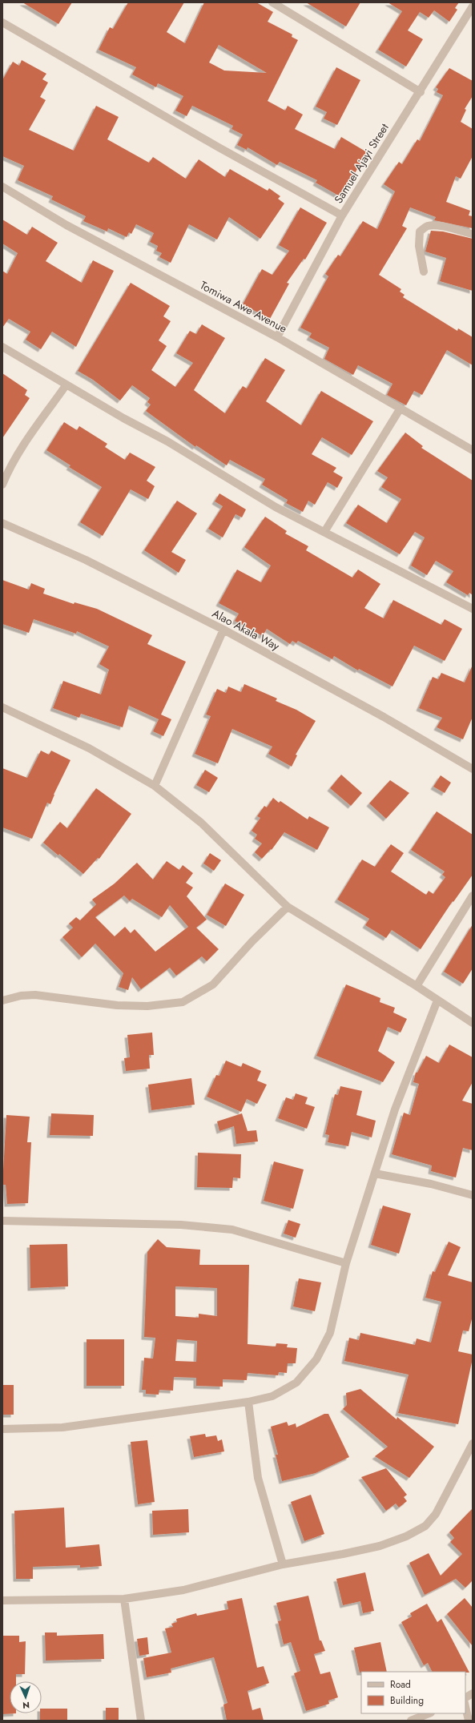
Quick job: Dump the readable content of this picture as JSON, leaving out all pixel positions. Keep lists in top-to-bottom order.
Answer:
{
  "streets": {
    "street": ["Samuel Ajayi Street", "Tomiwa Awe Avenue", "Alao Akala Way"]
  },
  "crossings": [
    ["Samuel Ajayi Street", "Tomiwa Awe Avenue"]
  ],
  "legend": ["Road", "Building"],
  "north": "bottom"
}
